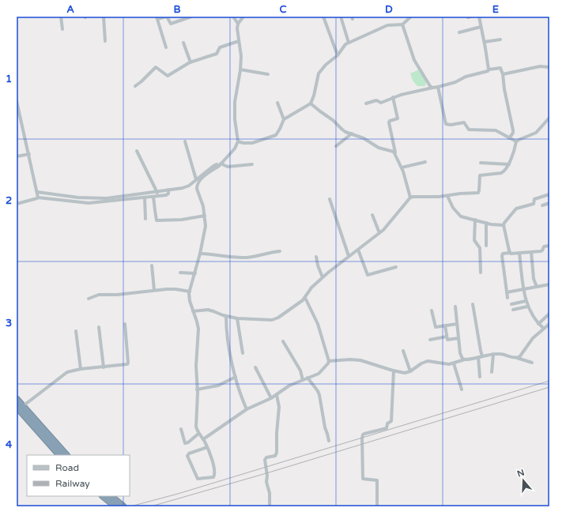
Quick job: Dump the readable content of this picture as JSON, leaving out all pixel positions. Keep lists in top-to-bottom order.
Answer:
{
  "legend": ["Road", "Railway"],
  "north": "top",
  "grid": {
    "columns": [
      "A",
      "B",
      "C",
      "D",
      "E"
    ],
    "rows": [
      "1",
      "2",
      "3",
      "4"
    ]
  }
}
